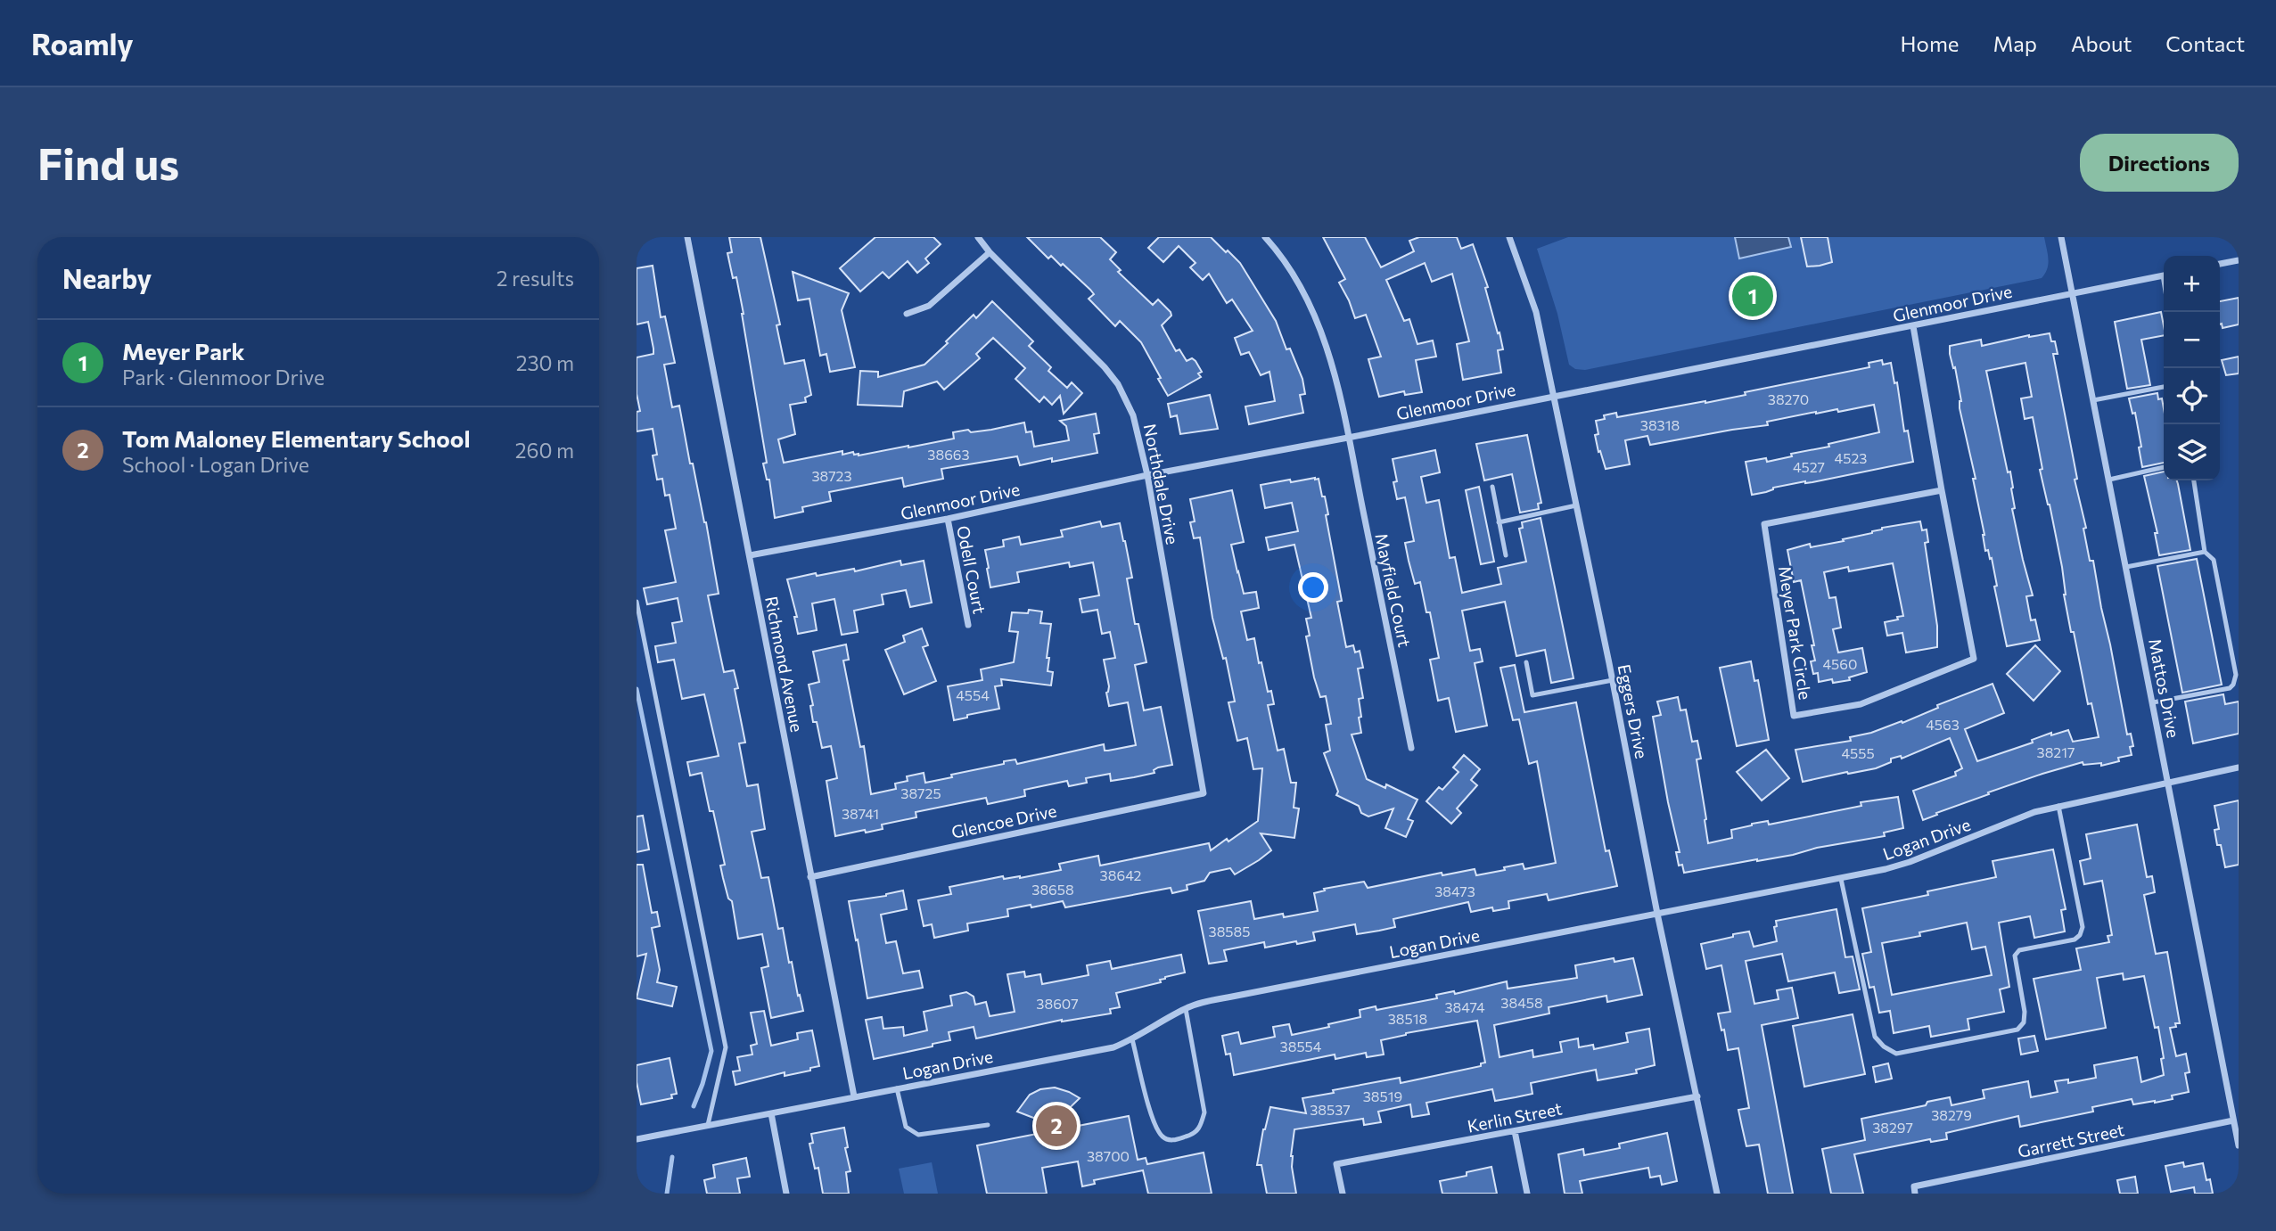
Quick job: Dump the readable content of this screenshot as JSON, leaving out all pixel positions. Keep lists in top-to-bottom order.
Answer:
{
  "streets": {
    "street": [
      "Glenmoor Drive",
      "Northdale Drive",
      "Odell Court",
      "Mayfield Court",
      "Meyer Park Circle",
      "Richmond Avenue",
      "Mattos Drive",
      "Eggers Drive",
      "Glencoe Drive",
      "Logan Drive",
      "Kerlin Street",
      "Garrett Street"
    ]
  },
  "crossings": [
    ["Glenmoor Drive", "Northdale Drive"],
    ["Glenmoor Drive", "Odell Court"],
    ["Glenmoor Drive", "Mayfield Court"],
    ["Glenmoor Drive", "Meyer Park Circle"],
    ["Glenmoor Drive", "Richmond Avenue"],
    ["Glenmoor Drive", "Mattos Drive"],
    ["Glenmoor Drive", "Eggers Drive"],
    ["Northdale Drive", "Glencoe Drive"],
    ["Richmond Avenue", "Glencoe Drive"],
    ["Richmond Avenue", "Logan Drive"],
    ["Mattos Drive", "Logan Drive"],
    ["Mattos Drive", "Garrett Street"],
    ["Eggers Drive", "Logan Drive"],
    ["Eggers Drive", "Kerlin Street"]
  ],
  "house_numbers": [
    "38270",
    "38318",
    "38663",
    "4523",
    "4527",
    "38723",
    "4560",
    "4554",
    "4563",
    "38217",
    "4555",
    "38725",
    "38741",
    "38642",
    "38658",
    "38473",
    "38585",
    "38458",
    "38607",
    "38474",
    "38518",
    "38554",
    "38519",
    "38537",
    "38279",
    "38297",
    "38700"
  ],
  "page": {
    "header": "Roamly",
    "nav": [
      "Home",
      "Map",
      "About",
      "Contact"
    ],
    "buttons": "Directions",
    "title": "Find us",
    "heading": ["Nearby", "2 results"],
    "map_buttons": ["+", "−"],
    "pins": ["1", "2"],
    "list": [
      {
        "mark": "1",
        "name": "Meyer Park",
        "note": "Park · Glenmoor Drive",
        "value": "230 m"
      },
      {
        "mark": "2",
        "name": "Tom Maloney Elementary School",
        "note": "School · Logan Drive",
        "value": "260 m"
      }
    ]
  }
}
